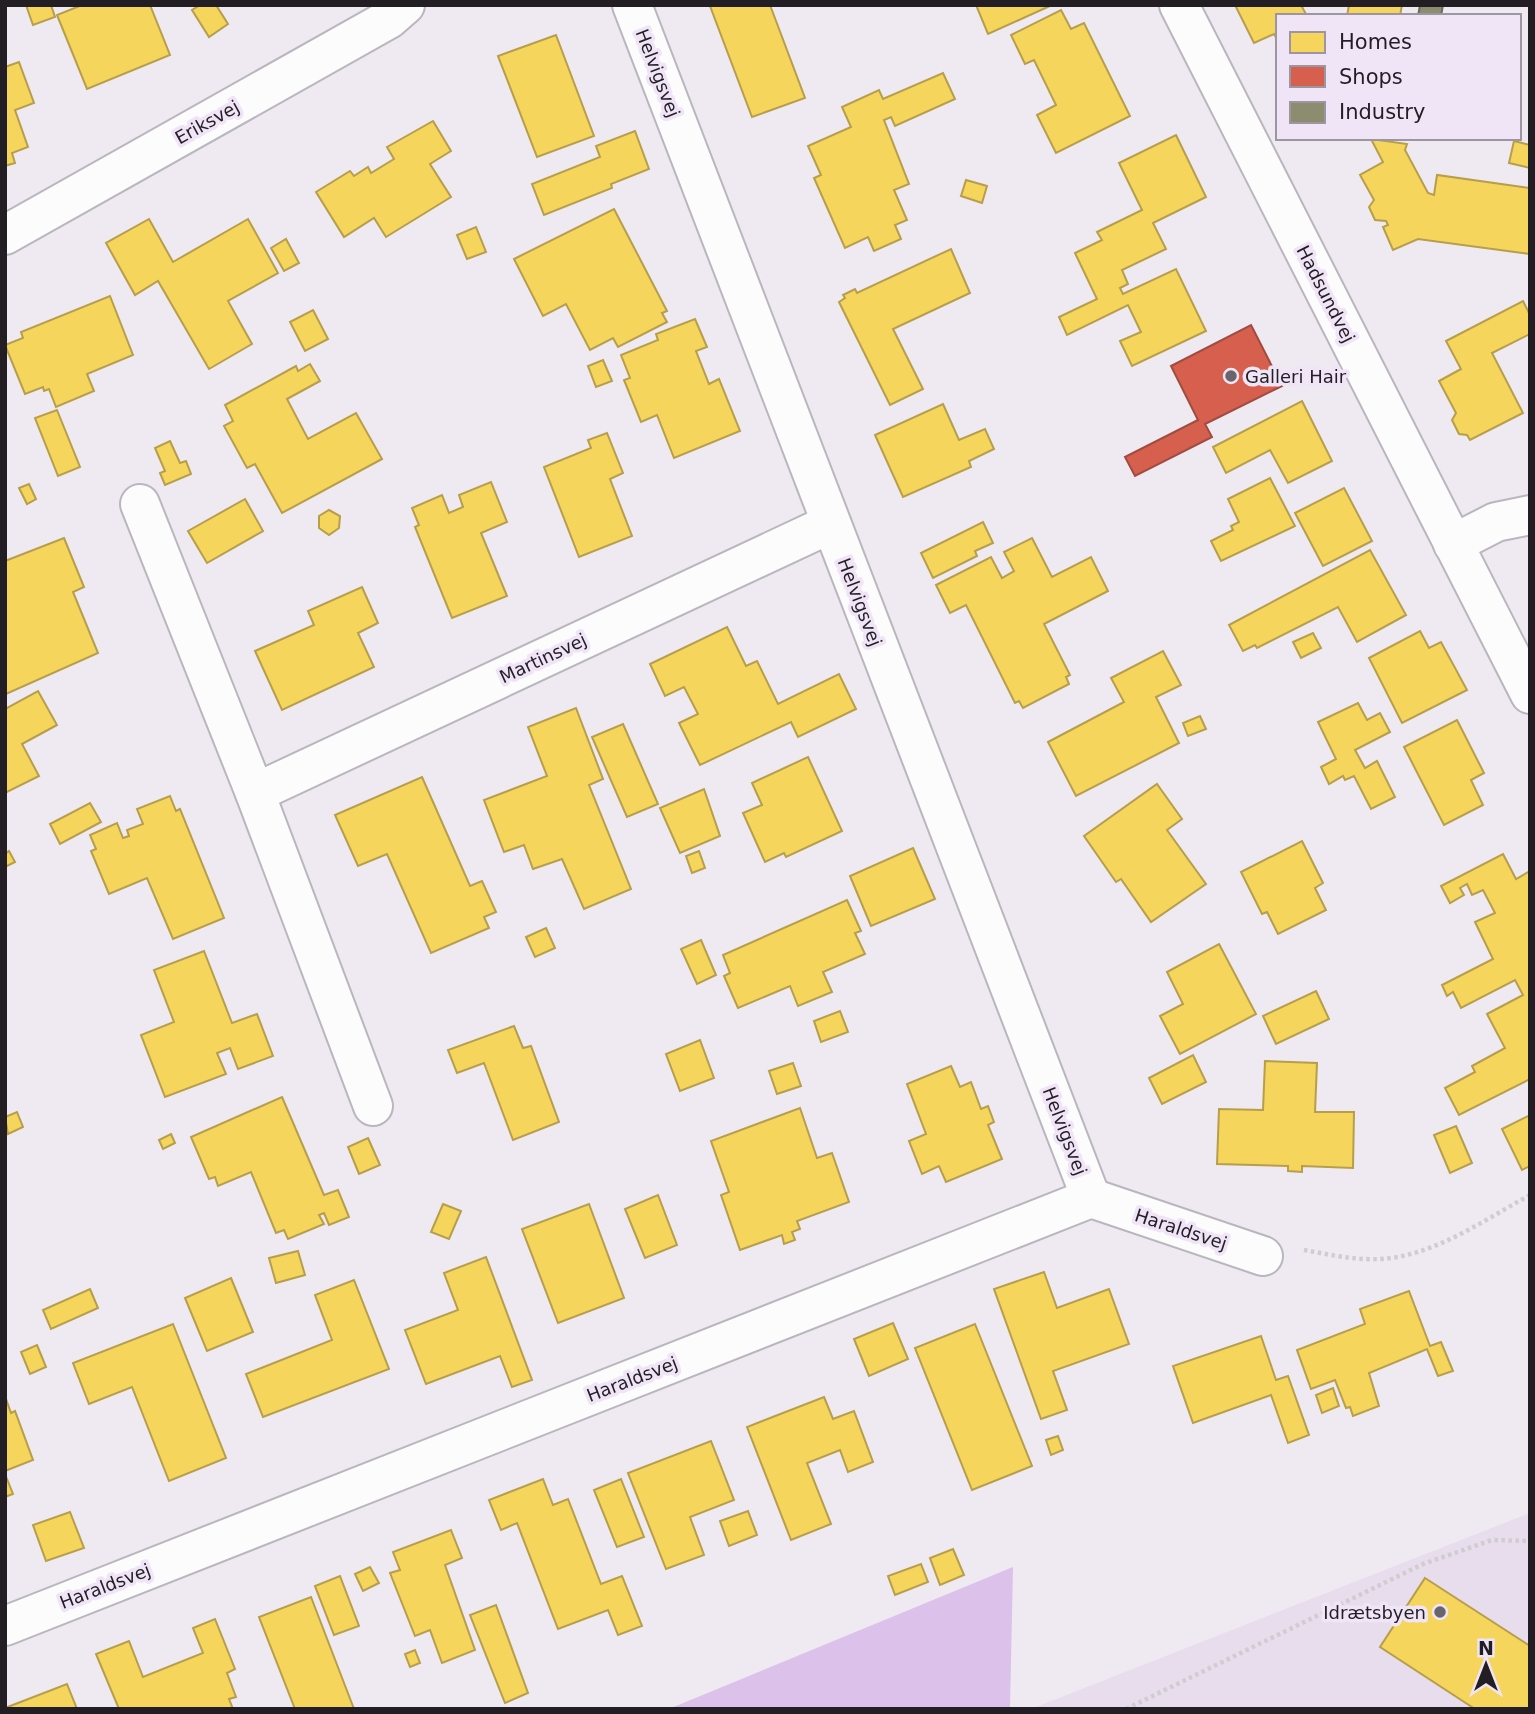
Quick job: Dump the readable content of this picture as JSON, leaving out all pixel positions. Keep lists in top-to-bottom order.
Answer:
{
  "streets": {
    "street": [
      "Helvigsvej",
      "Eriksvej",
      "Hadsundvej",
      "Martinsvej",
      "Haraldsvej"
    ]
  },
  "crossings": [
    ["Helvigsvej", "Martinsvej"],
    ["Helvigsvej", "Haraldsvej"]
  ],
  "places": ["Galleri Hair", "Idrætsbyen"],
  "legend": ["Homes", "Shops", "Industry"],
  "north": "top"
}
